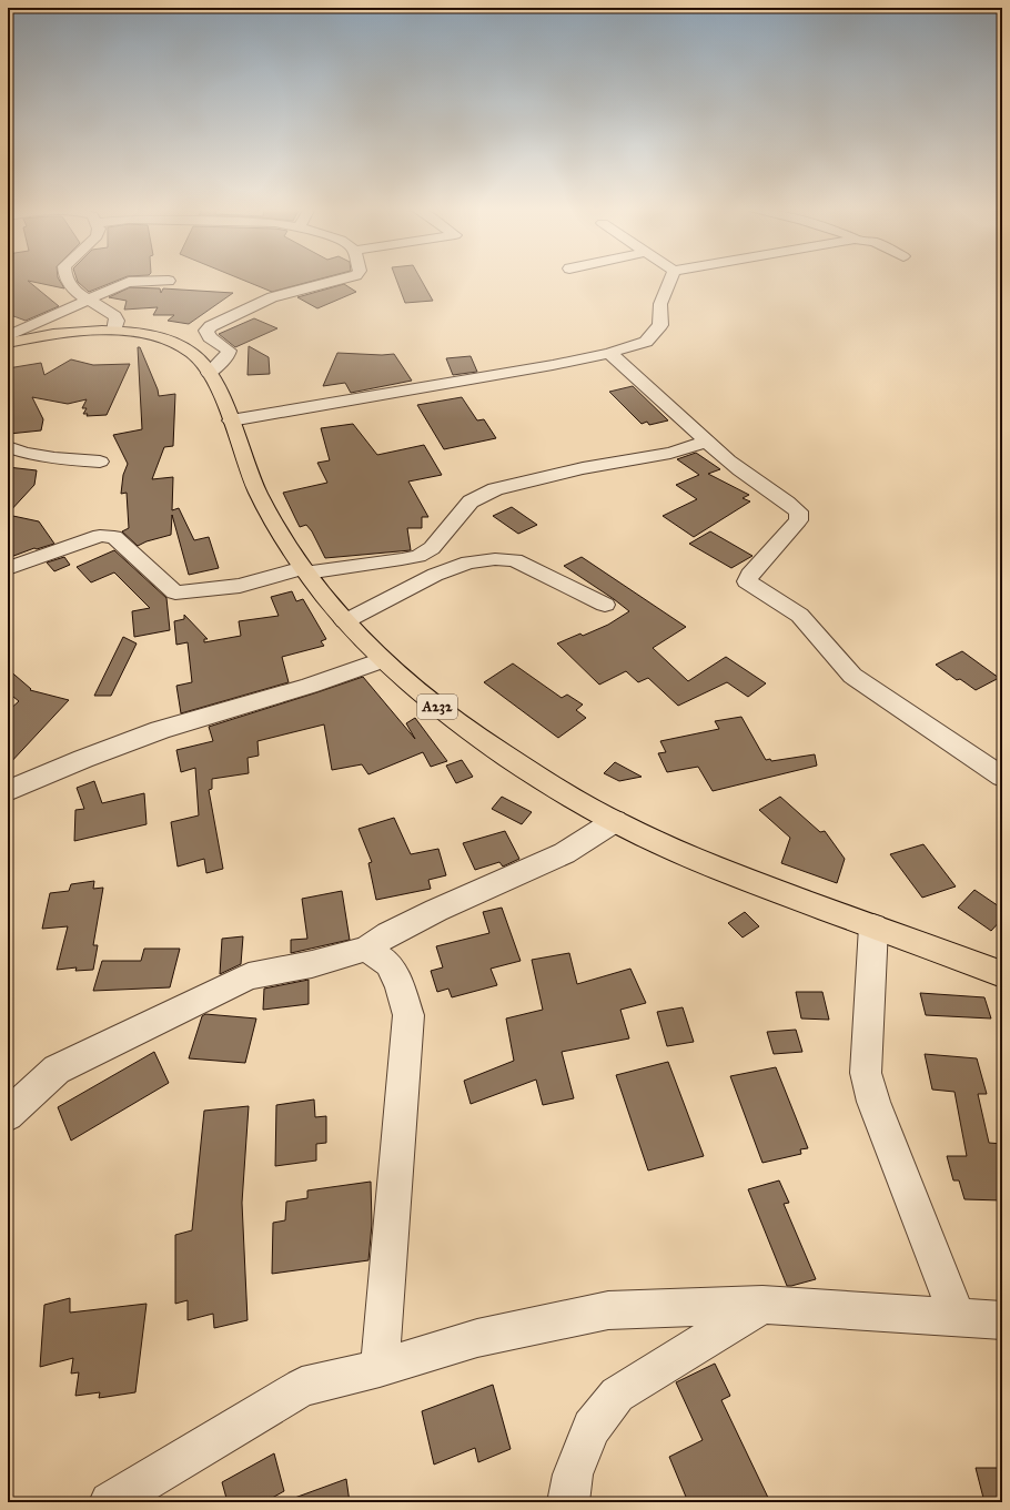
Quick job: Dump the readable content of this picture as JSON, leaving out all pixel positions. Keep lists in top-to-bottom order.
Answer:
{
  "streets": {
    "main road": ["A232"]
  }
}
